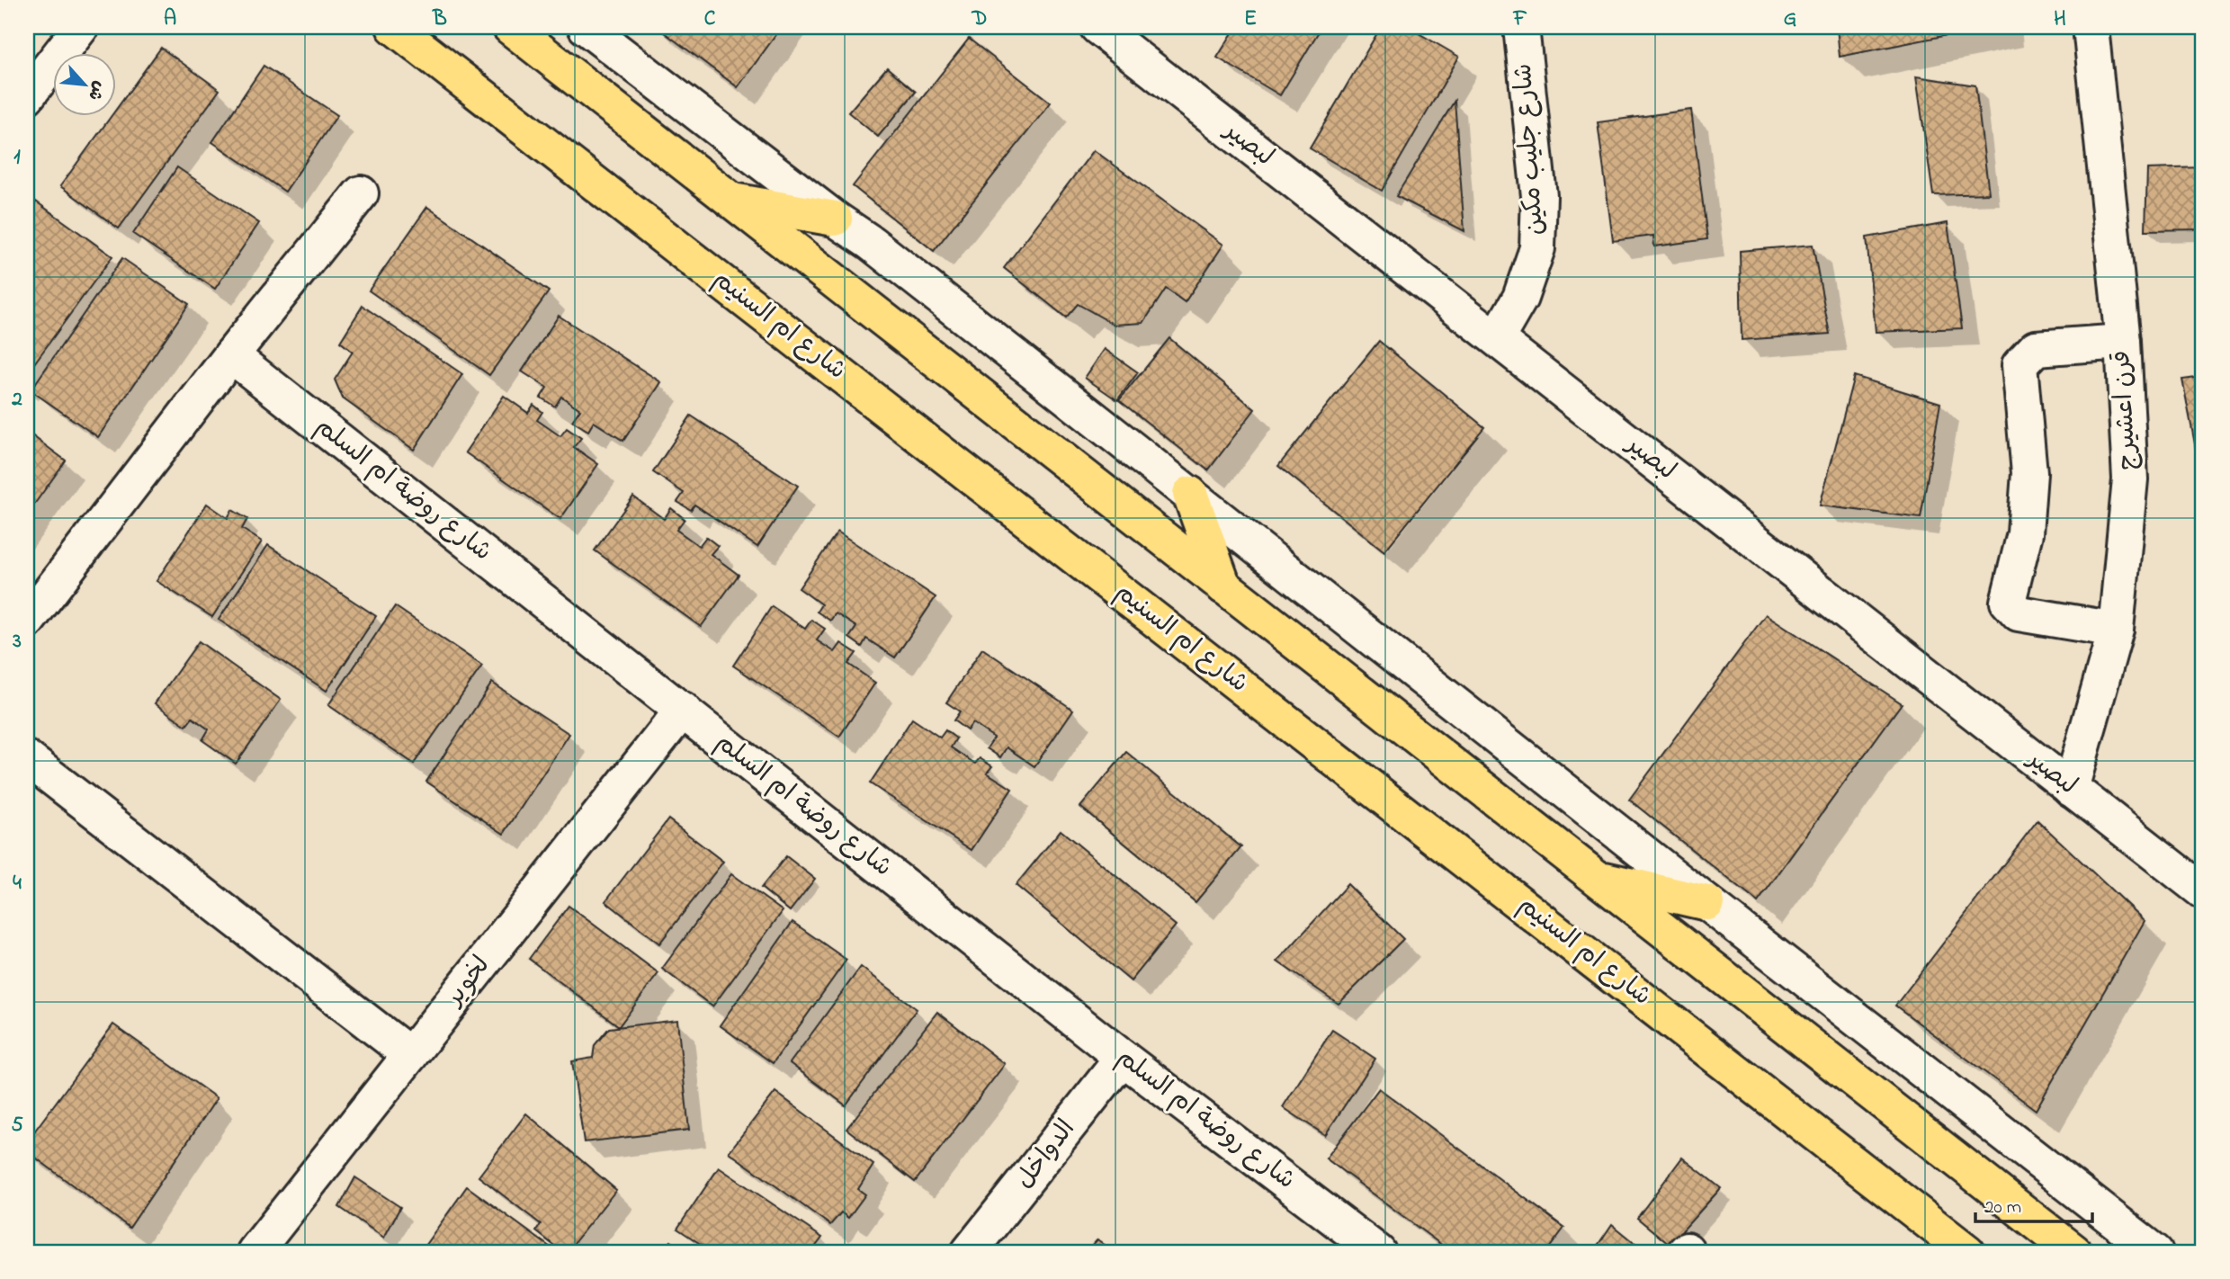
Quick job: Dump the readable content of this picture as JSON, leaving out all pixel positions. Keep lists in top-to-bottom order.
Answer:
{
  "streets": {
    "main road": ["شارع ام السنيم"],
    "street": [
      "لبصير",
      "شارع جليب مكين",
      "قرن اعشيرج",
      "شارع روضة ام السلم",
      "لخوير",
      "الدواخل"
    ]
  },
  "crossings": [
    ["لبصير", "شارع جليب مكين"],
    ["لبصير", "قرن اعشيرج"],
    ["شارع روضة ام السلم", "لخوير"],
    ["شارع روضة ام السلم", "الدواخل"]
  ],
  "scale_bar": "20 m",
  "north": "bottom right",
  "grid": {
    "columns": [
      "A",
      "B",
      "C",
      "D",
      "E",
      "F",
      "G",
      "H"
    ],
    "rows": [
      "1",
      "2",
      "3",
      "4",
      "5"
    ]
  }
}
